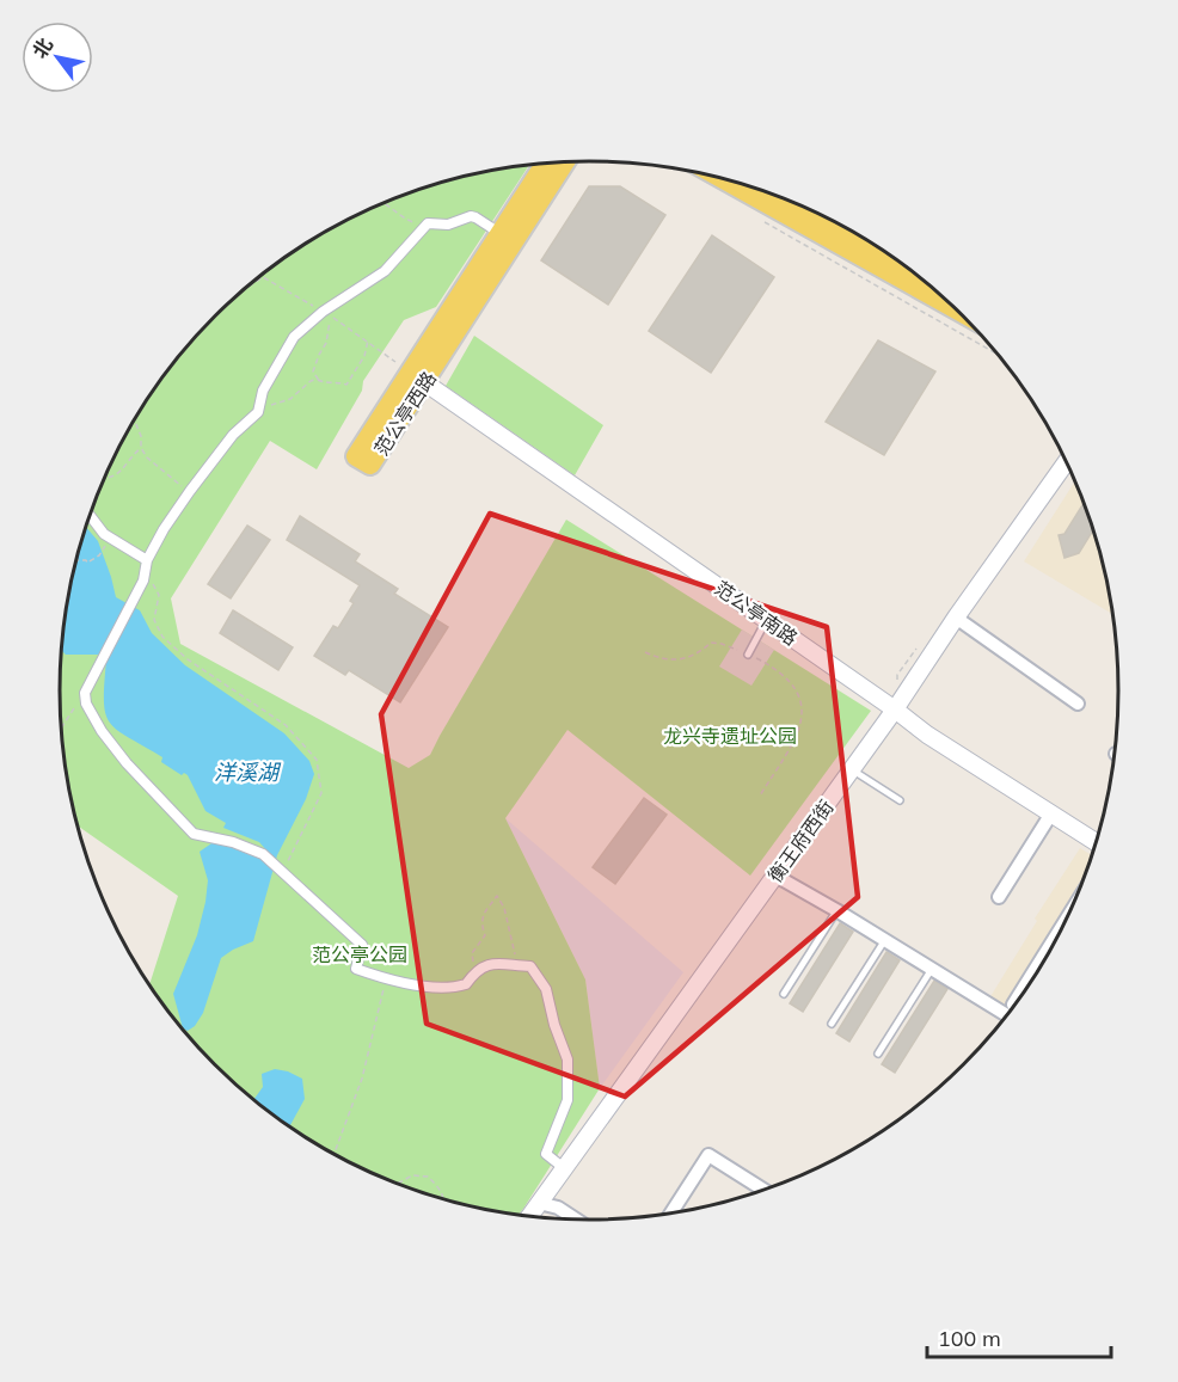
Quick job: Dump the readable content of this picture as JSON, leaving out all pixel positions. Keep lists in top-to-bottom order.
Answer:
{
  "streets": {
    "main road": ["范公亭西路"],
    "street": ["范公亭南路", "衡王府西街"]
  },
  "crossings": [
    ["范公亭西路", "范公亭南路"],
    ["范公亭南路", "衡王府西街"]
  ],
  "water": ["洋溪湖"],
  "parks": ["龙兴寺遗址公园", "范公亭公园"],
  "scale_bar": "100 m",
  "north": "top left"
}
